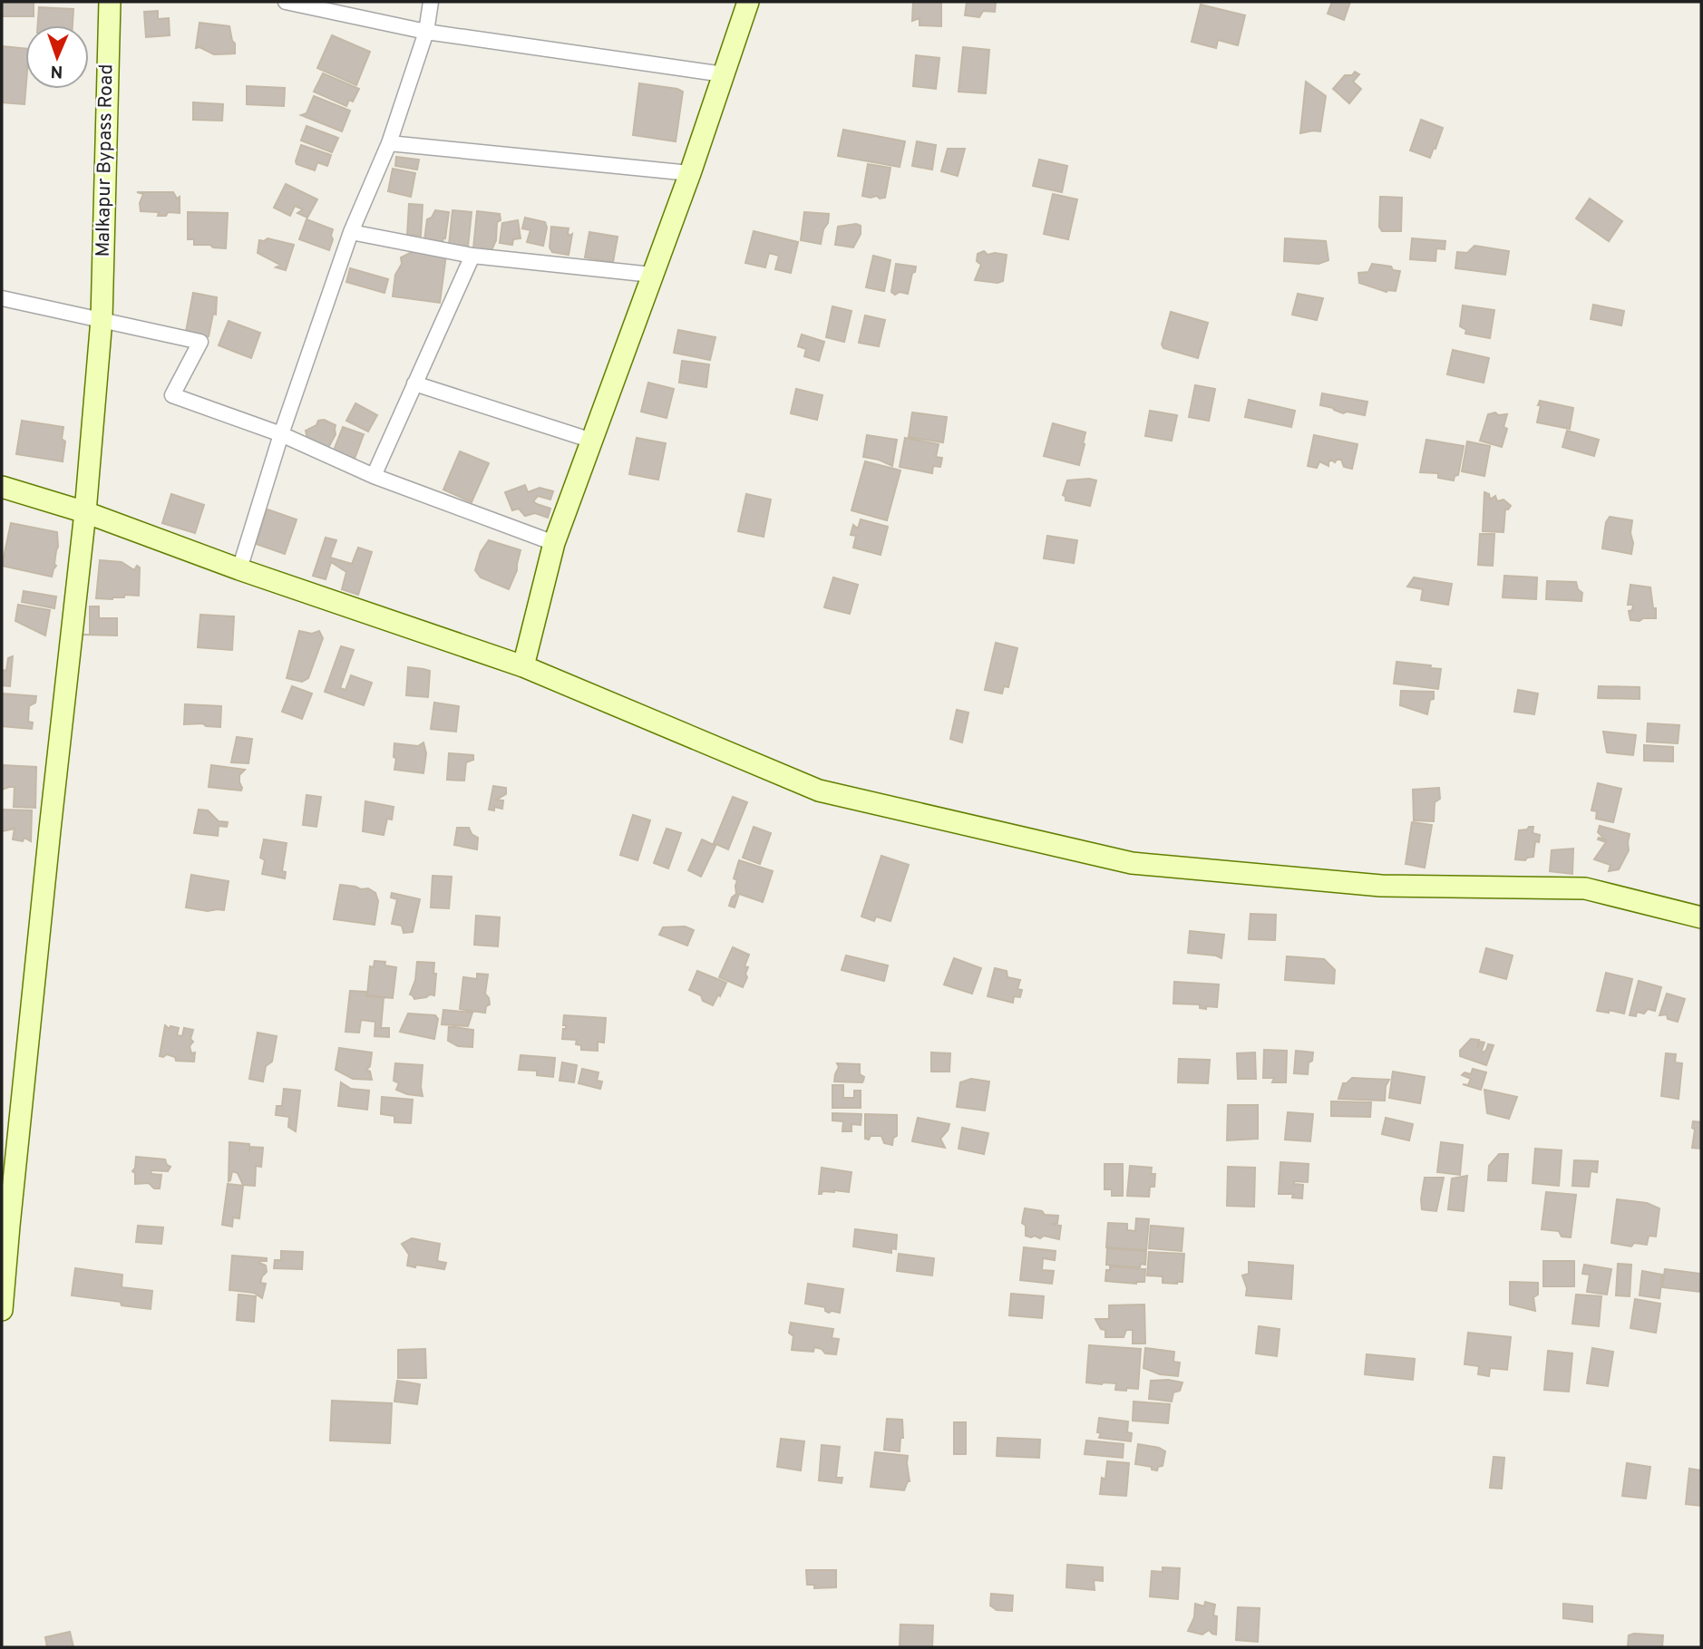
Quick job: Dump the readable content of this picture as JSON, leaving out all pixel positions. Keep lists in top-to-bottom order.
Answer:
{
  "streets": {
    "street": ["Malkapur Bypass Road"]
  },
  "north": "bottom"
}
